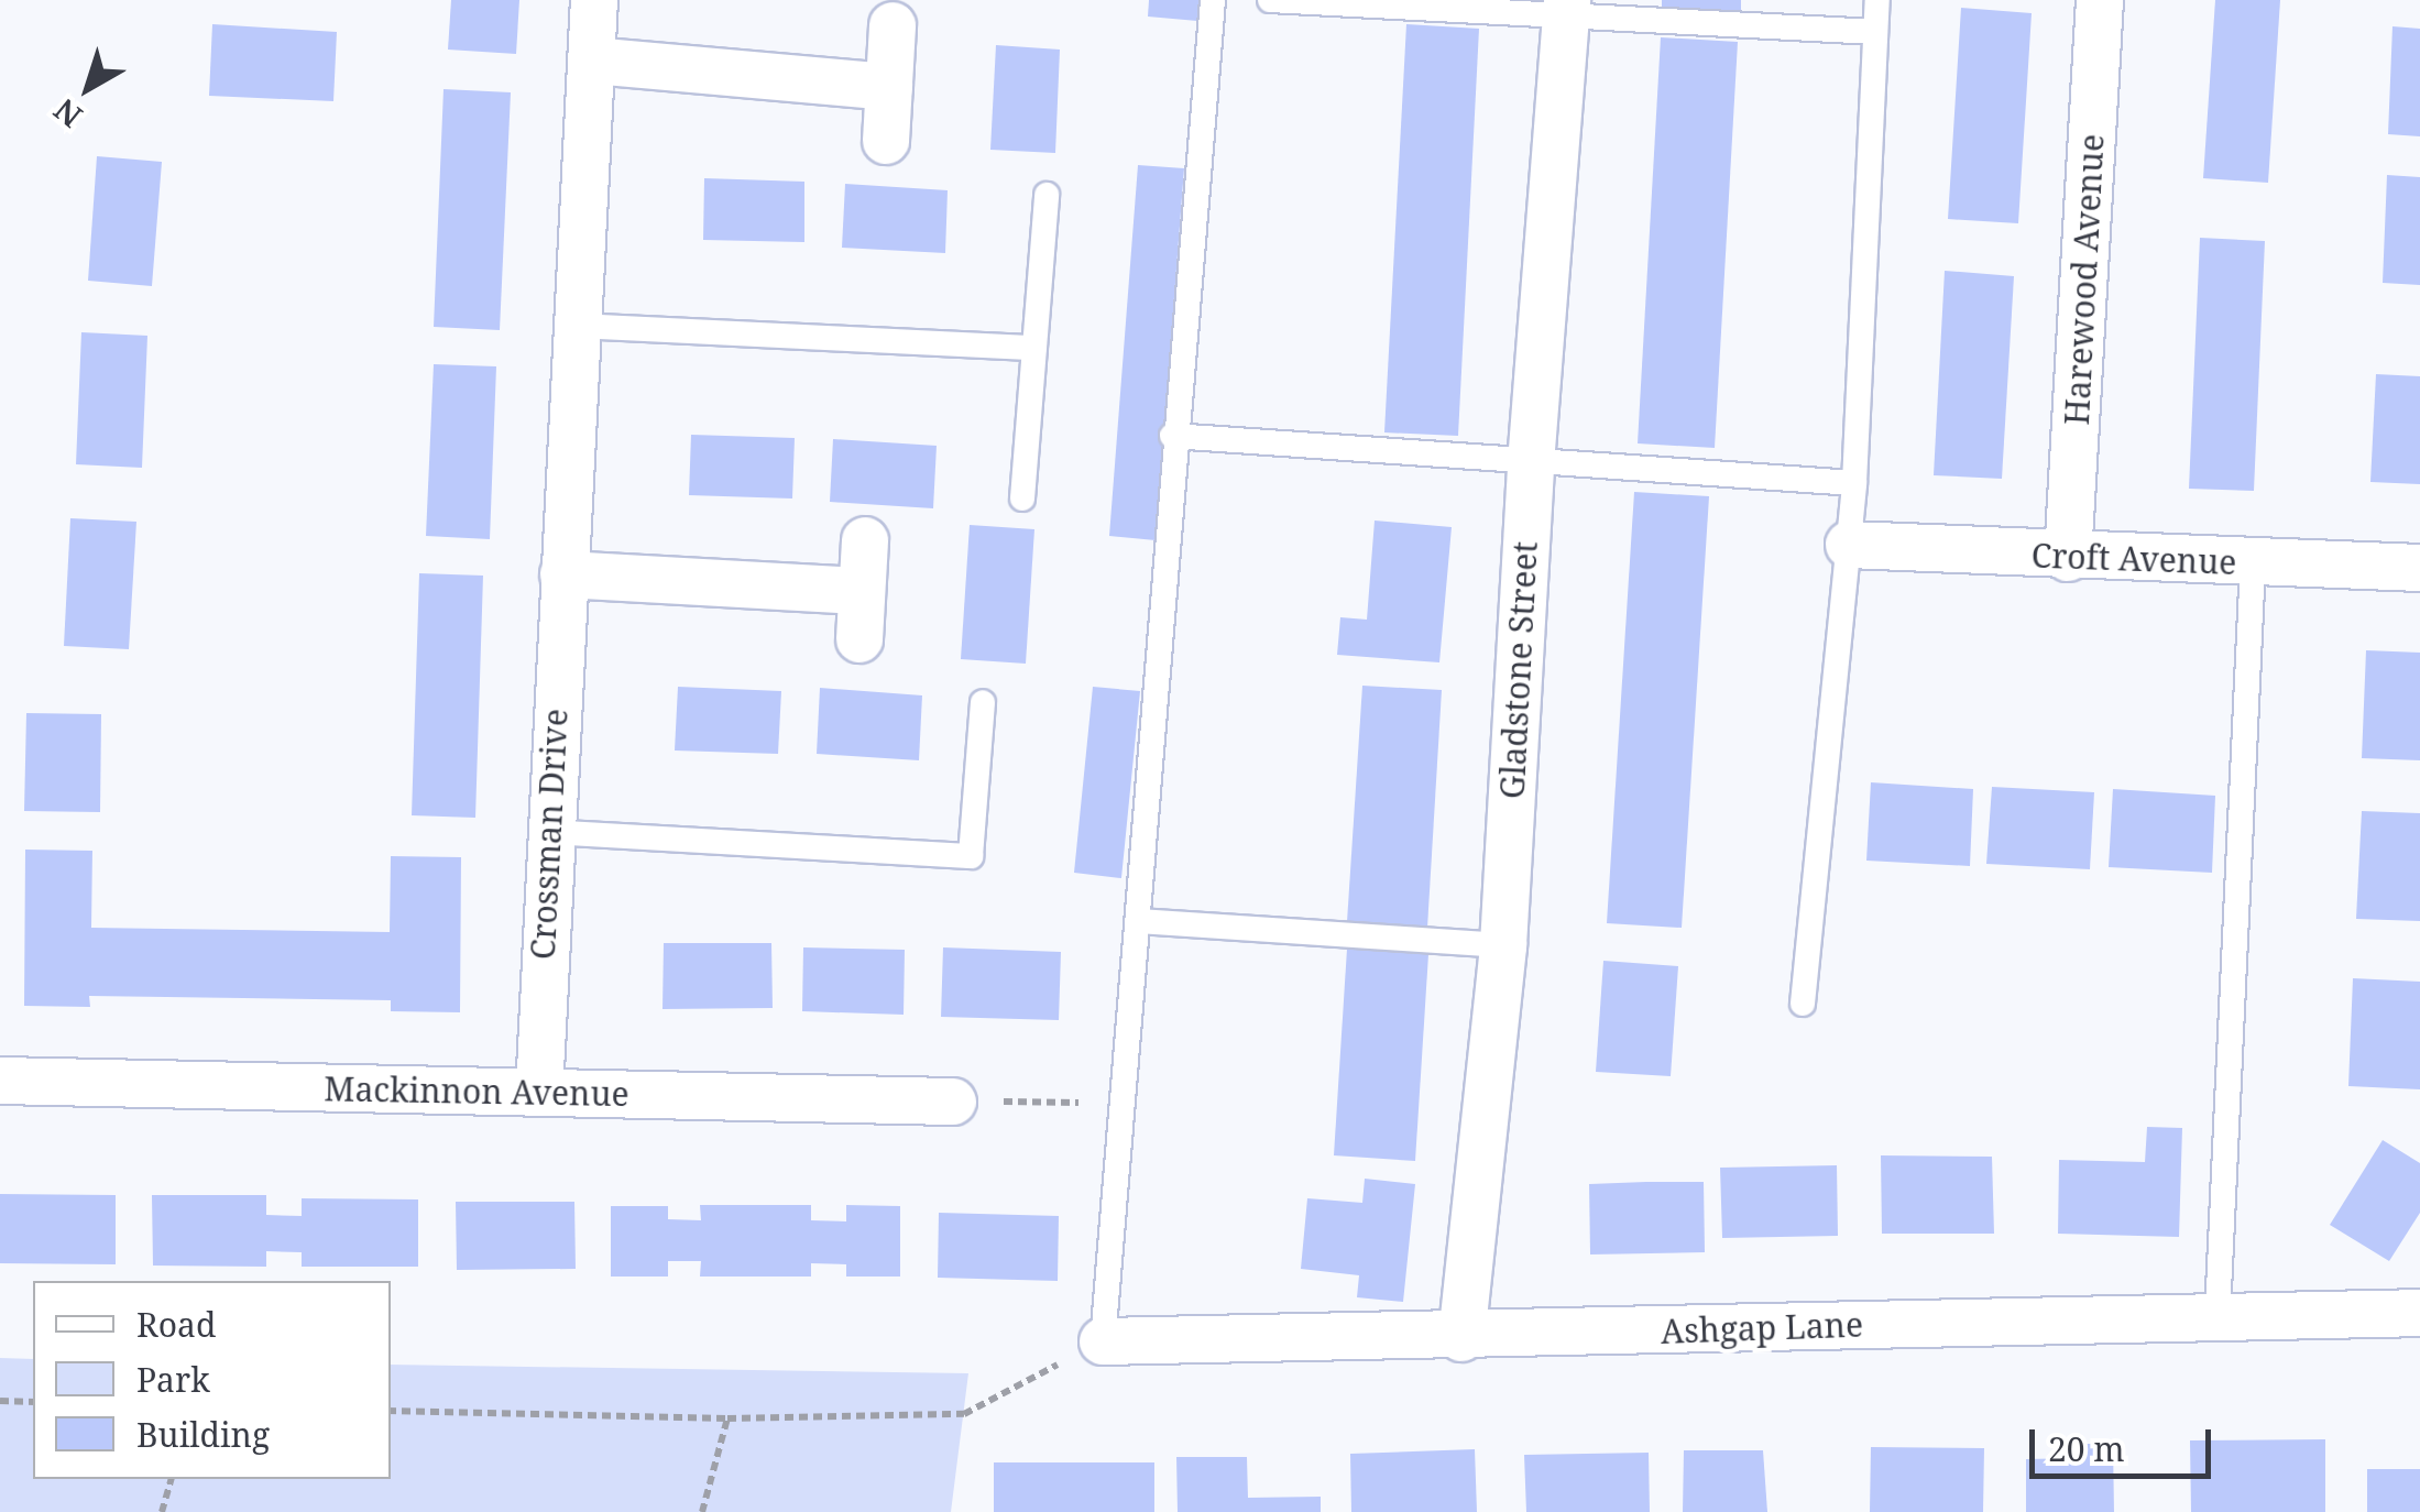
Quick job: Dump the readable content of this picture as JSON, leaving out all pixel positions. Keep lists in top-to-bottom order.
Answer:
{
  "streets": {
    "street": [
      "Harewood Avenue",
      "Croft Avenue",
      "Gladstone Street",
      "Crossman Drive",
      "Mackinnon Avenue",
      "Ashgap Lane"
    ]
  },
  "crossings": [
    ["Harewood Avenue", "Croft Avenue"],
    ["Gladstone Street", "Ashgap Lane"],
    ["Crossman Drive", "Mackinnon Avenue"]
  ],
  "legend": ["Road", "Park", "Building"],
  "scale_bar": "20 m",
  "north": "bottom left"
}
